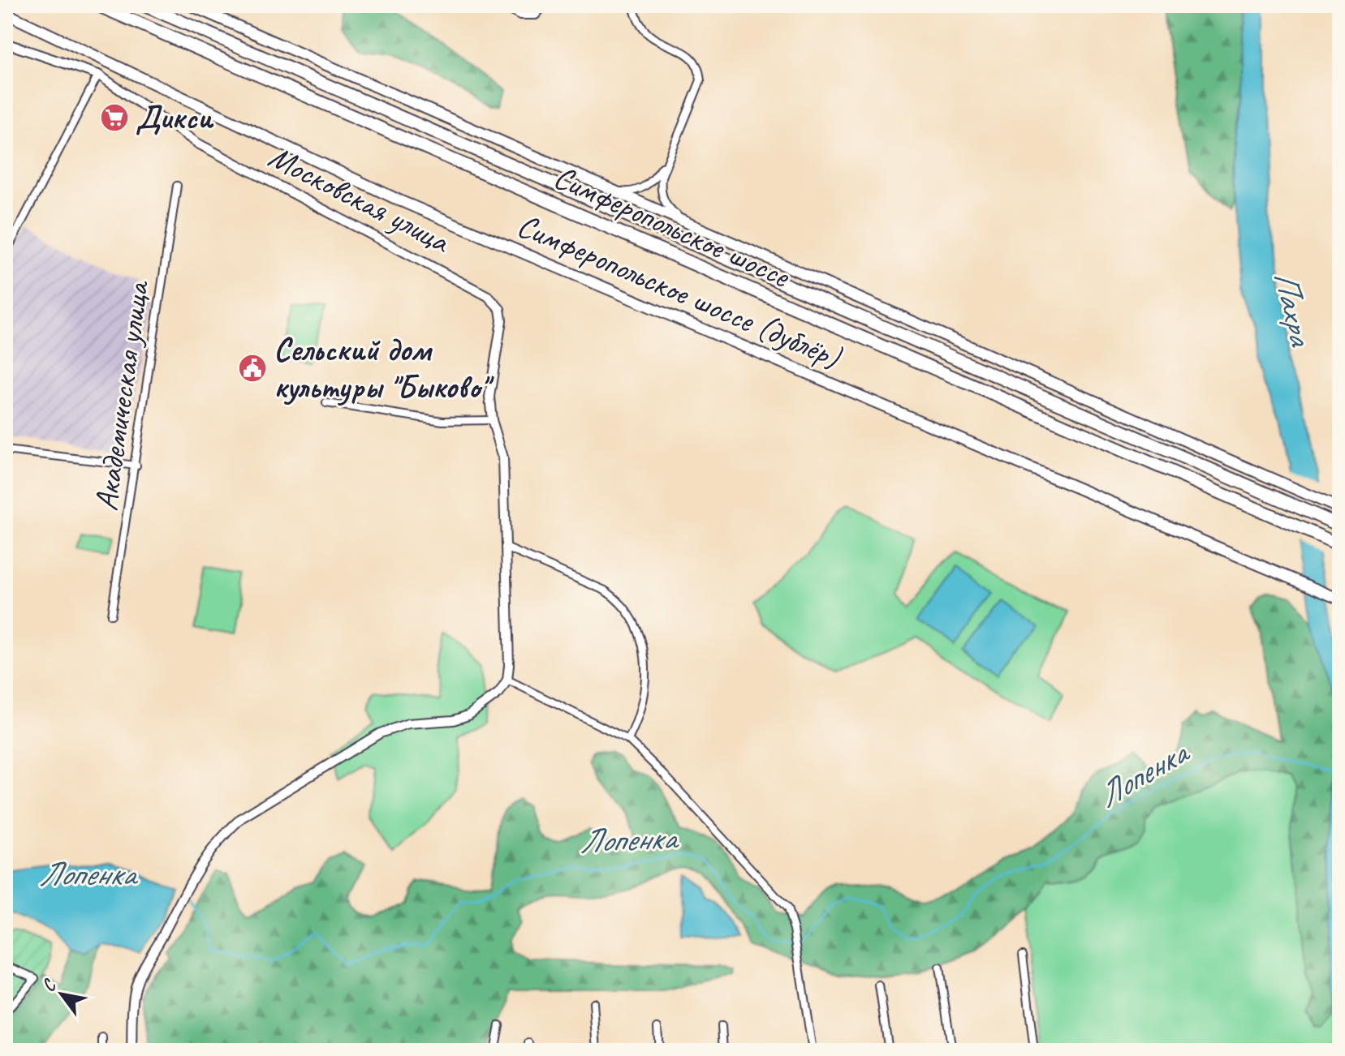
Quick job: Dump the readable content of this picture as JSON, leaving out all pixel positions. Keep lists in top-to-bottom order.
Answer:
{
  "streets": {
    "highway": ["Симферопольское шоссе"],
    "main road": ["Симферопольское шоссе (дублёр)"],
    "street": ["Московская улица", "Академическая улица"]
  },
  "water": ["Пахра", "Лопенка"],
  "places": {
    "supermarket": ["Дикси"],
    "public building": ["Сельский дом культуры \"Быково\""]
  },
  "north": "top left"
}
